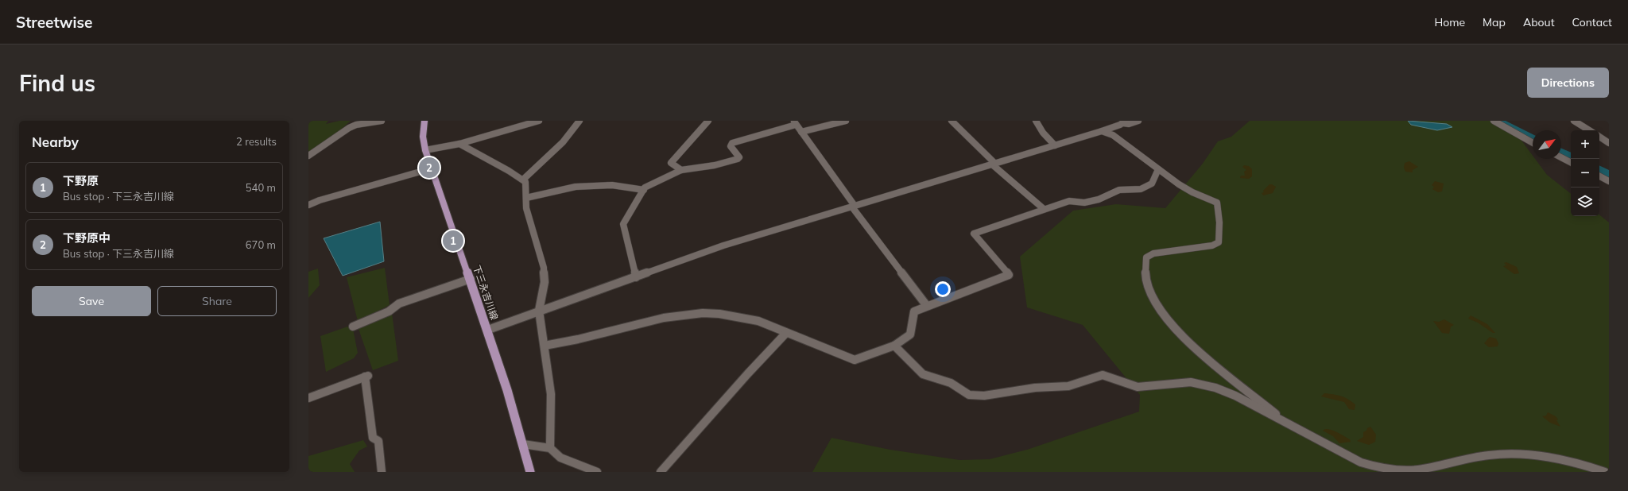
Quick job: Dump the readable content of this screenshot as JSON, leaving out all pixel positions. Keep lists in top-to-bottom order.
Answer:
{
  "streets": {
    "main road": ["下三永吉川線"]
  },
  "north": "top right",
  "page": {
    "header": "Streetwise",
    "nav": [
      "Home",
      "Map",
      "About",
      "Contact"
    ],
    "buttons": [
      "Directions",
      ["Save", "Share"]
    ],
    "title": "Find us",
    "heading": ["Nearby", "2 results"],
    "map_buttons": ["+", "−"],
    "pins": ["2", "1"],
    "list": [
      {
        "mark": "1",
        "name": "下野原",
        "note": "Bus stop · 下三永吉川線",
        "value": "540 m"
      },
      {
        "mark": "2",
        "name": "下野原中",
        "note": "Bus stop · 下三永吉川線",
        "value": "670 m"
      }
    ]
  }
}
